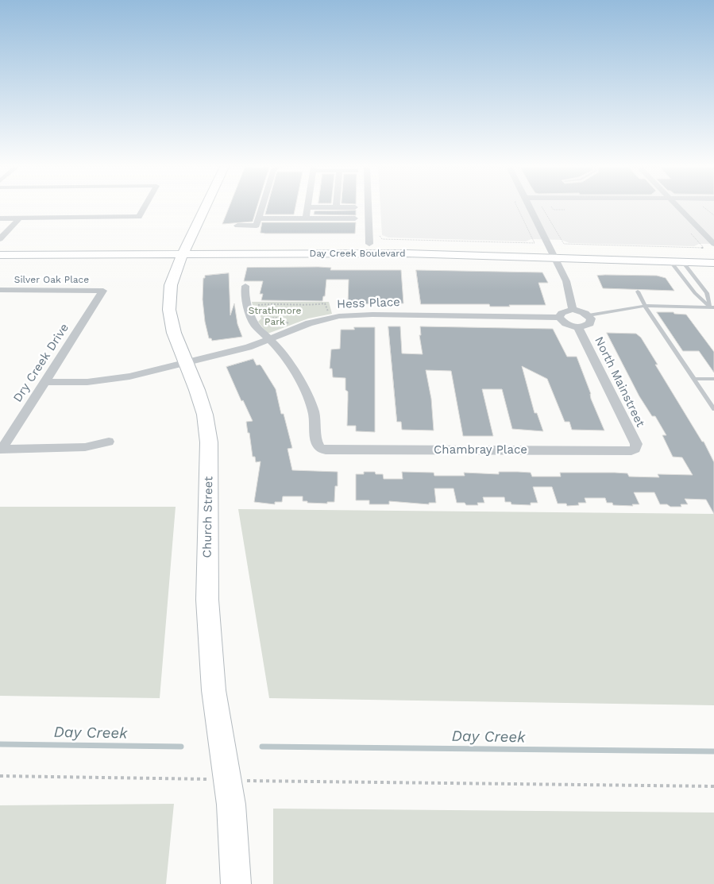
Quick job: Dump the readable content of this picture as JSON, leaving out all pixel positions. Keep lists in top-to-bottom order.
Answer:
{
  "streets": {
    "main road": ["Day Creek Boulevard", "Church Street"],
    "street": [
      "Silver Oak Place",
      "Hess Place",
      "Dry Creek Drive",
      "North Mainstreet",
      "Chambray Place"
    ]
  },
  "crossings": [
    ["Day Creek Boulevard", "Church Street"],
    ["Silver Oak Place", "Dry Creek Drive"],
    ["Hess Place", "Dry Creek Drive"],
    ["Hess Place", "Chambray Place"],
    ["Hess Place", "Church Street"],
    ["North Mainstreet", "Chambray Place"]
  ],
  "water": ["Day Creek"],
  "parks": ["Strathmore Park"]
}
